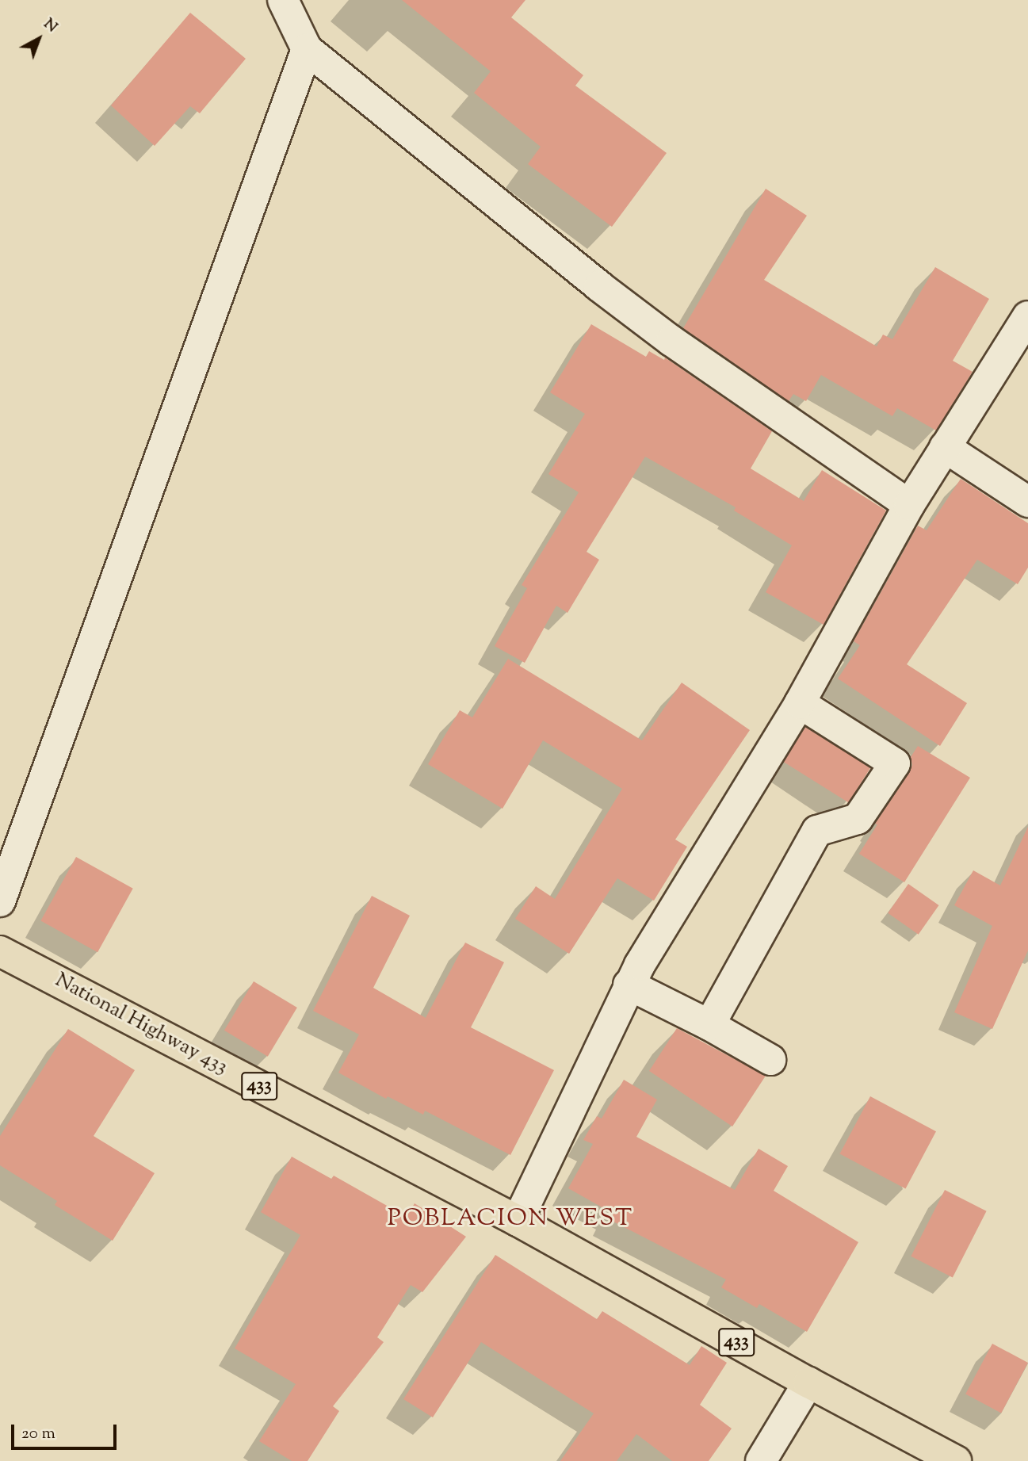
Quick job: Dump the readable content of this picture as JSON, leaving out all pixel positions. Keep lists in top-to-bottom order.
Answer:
{
  "streets": {
    "main road": ["National Highway 433", "433"]
  },
  "districts": ["POBLACION WEST"],
  "scale_bar": "20 m",
  "north": "top right"
}
